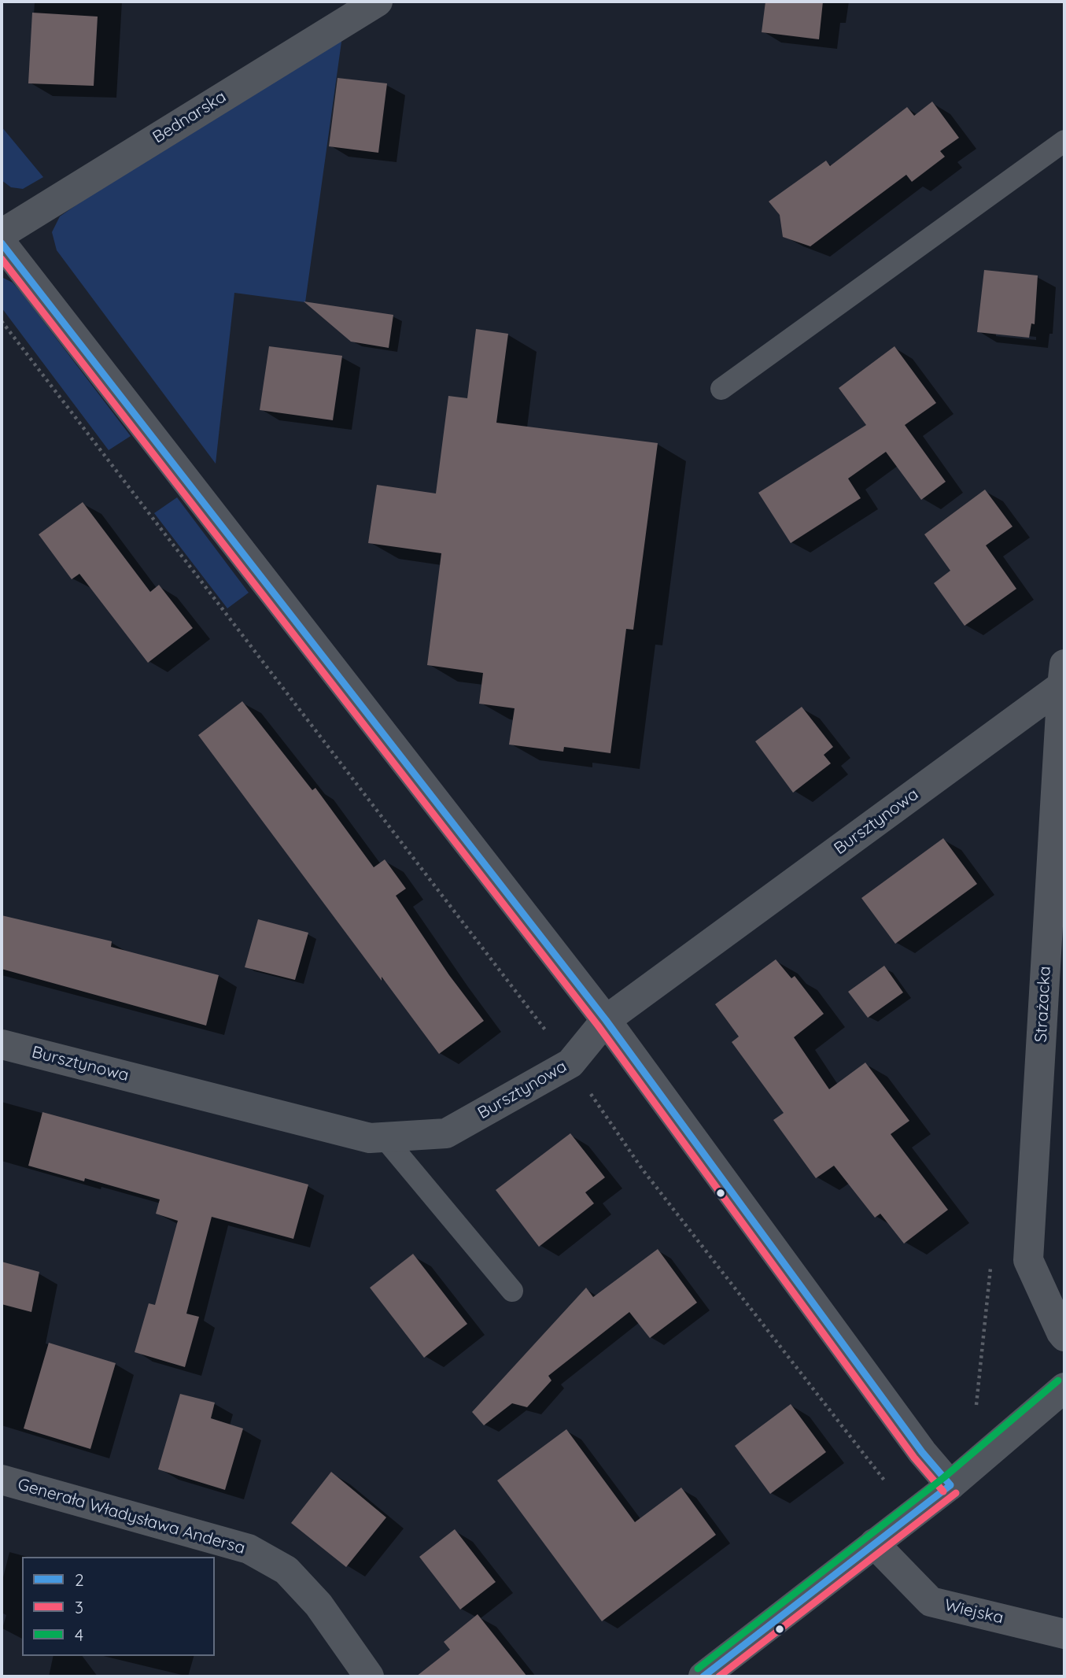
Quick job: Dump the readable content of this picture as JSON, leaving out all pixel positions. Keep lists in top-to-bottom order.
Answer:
{
  "streets": {
    "street": [
      "Bednarska",
      "Bursztynowa",
      "Strażacka",
      "Generała Władysława Andersa",
      "Wiejska"
    ]
  },
  "crossings": [
    ["Bursztynowa", "Strażacka"]
  ],
  "lines": ["transit line 2", "transit line 3", "transit line 4"],
  "legend": ["2", "3", "4"]
}
